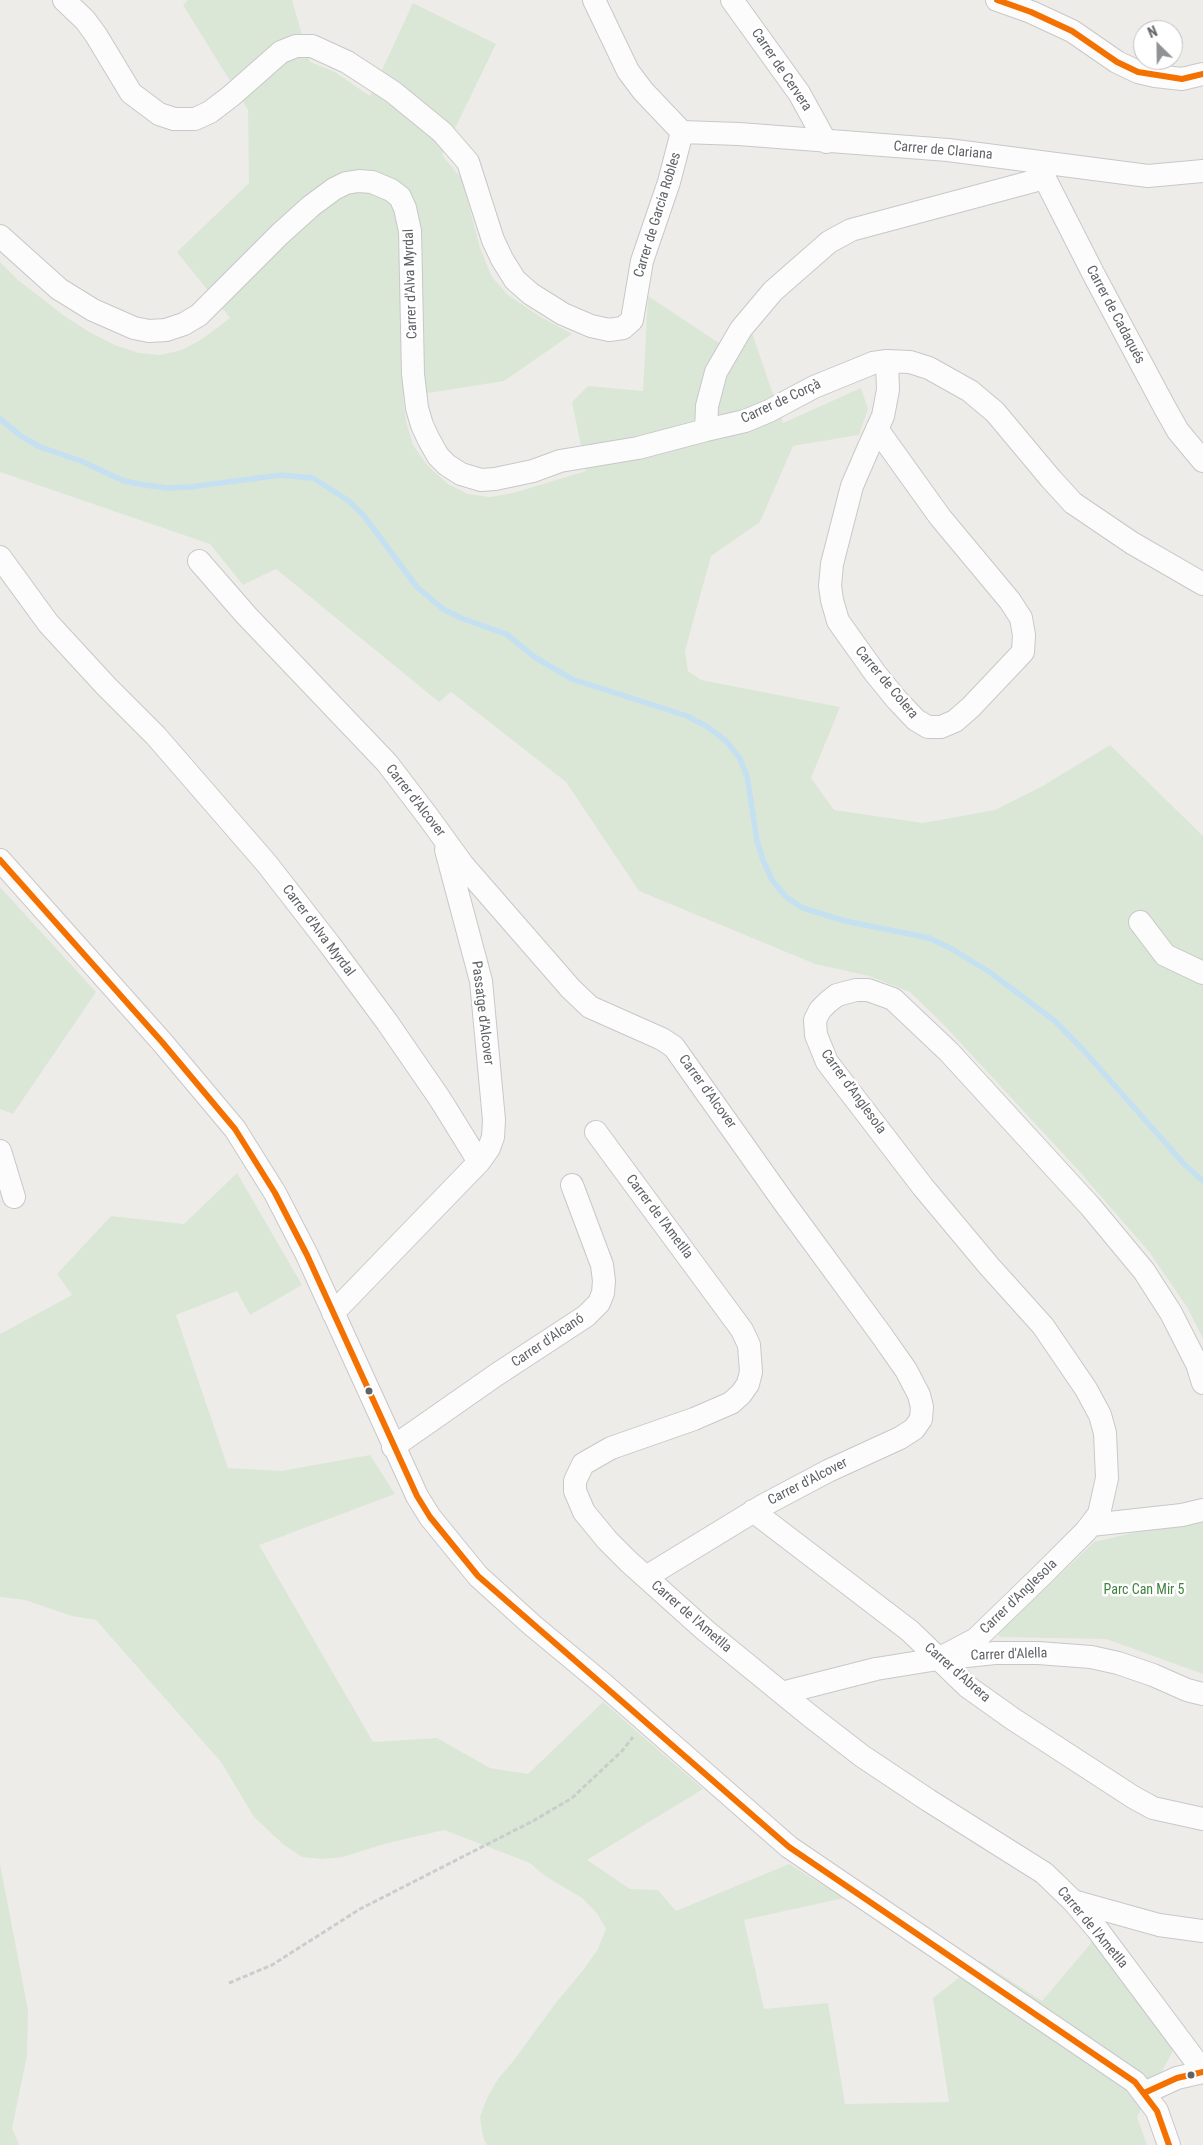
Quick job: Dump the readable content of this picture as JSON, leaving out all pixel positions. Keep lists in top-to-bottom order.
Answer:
{
  "streets": {
    "street": [
      "Carrer de Cervera",
      "Carrer de Clariana",
      "Carrer de Garcia Robles",
      "Carrer d'Alva Myrdal",
      "Carrer de Cadaqués",
      "Carrer de Corçà",
      "Carrer de Colera",
      "Carrer d'Alcover",
      "Passatge d'Alcover",
      "Carrer d'Anglesola",
      "Carrer de l'Ametlla",
      "Carrer d'Alcanó",
      "Carrer d'Alella",
      "Carrer d'Abrera"
    ]
  },
  "crossings": [
    ["Carrer de Cervera", "Carrer de Clariana"],
    ["Carrer de Clariana", "Carrer de Garcia Robles"],
    ["Carrer de Clariana", "Carrer de Cadaqués"],
    ["Carrer d'Alva Myrdal", "Carrer de Corçà"],
    ["Carrer d'Alva Myrdal", "Passatge d'Alcover"],
    ["Carrer de Corçà", "Carrer de Colera"],
    ["Carrer d'Alcover", "Passatge d'Alcover"],
    ["Carrer d'Alcover", "Carrer de l'Ametlla"],
    ["Carrer d'Alcover", "Carrer d'Abrera"],
    ["Carrer d'Anglesola", "Carrer d'Alella"],
    ["Carrer d'Anglesola", "Carrer d'Abrera"],
    ["Carrer de l'Ametlla", "Carrer d'Alella"],
    ["Carrer d'Alella", "Carrer d'Abrera"]
  ],
  "parks": ["Parc Can Mir 5"],
  "north": "top left"
}
